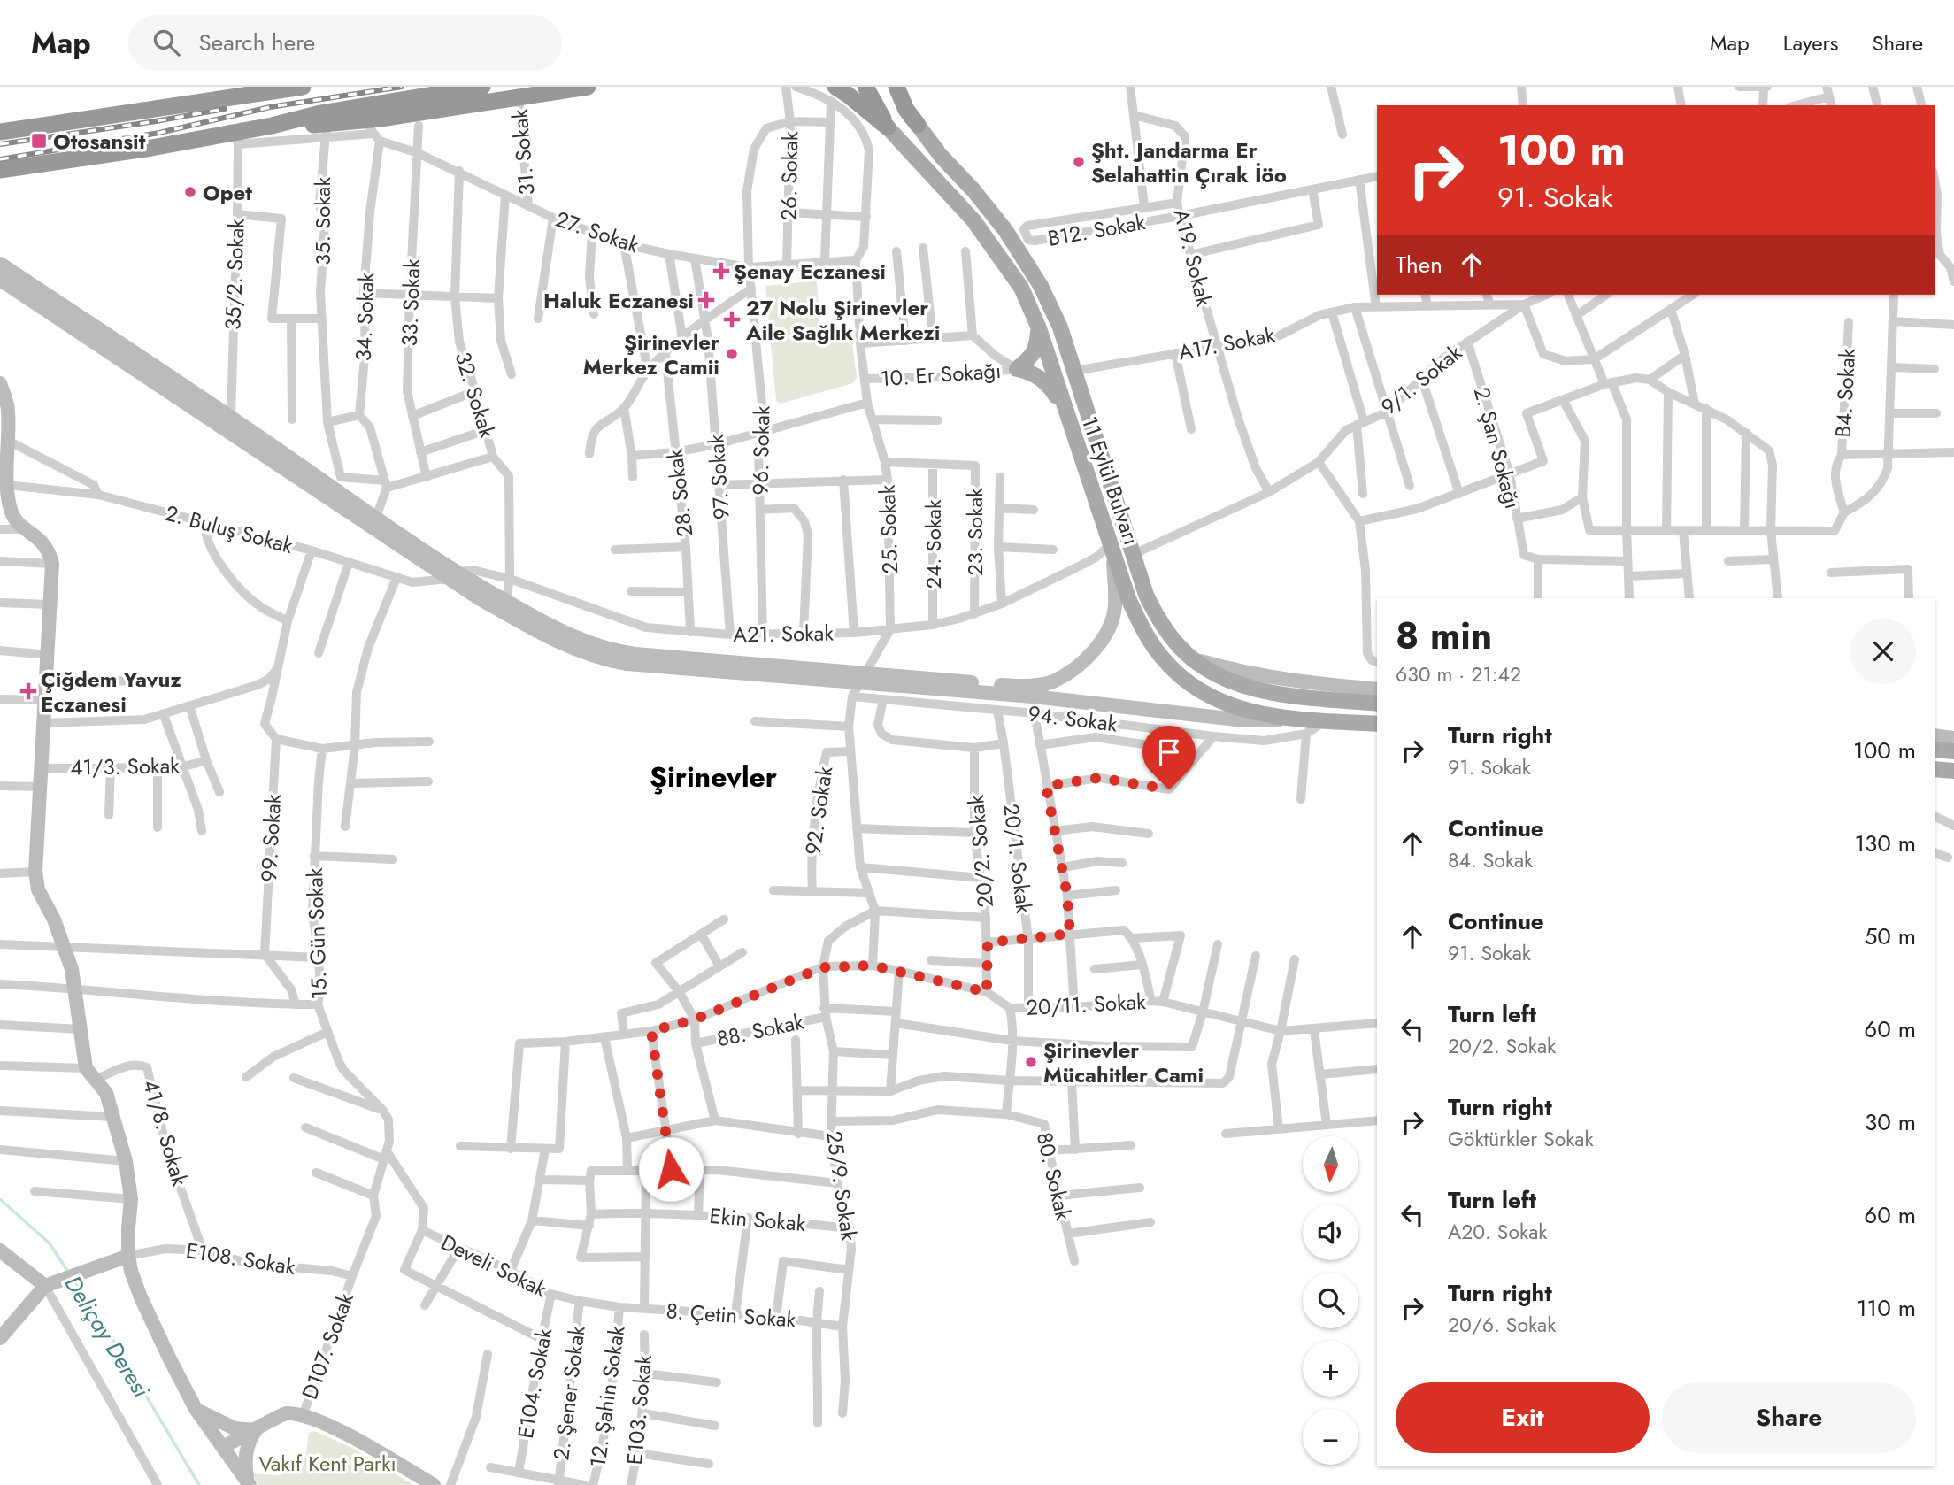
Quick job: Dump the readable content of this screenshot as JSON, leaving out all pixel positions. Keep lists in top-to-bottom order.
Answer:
{
  "streets": {
    "main road": ["11 Eylül Bulvarı"],
    "street": [
      "31. Sokak",
      "26. Sokak",
      "35. Sokak",
      "B12. Sokak",
      "27. Sokak",
      "A19. Sokak",
      "35/2. Sokak",
      "33. Sokak",
      "34. Sokak",
      "A17. Sokak",
      "10. Er Sokağı",
      "9/1. Sokak",
      "B4. Sokak",
      "32. Sokak",
      "2. Şan Sokağı",
      "96. Sokak",
      "97. Sokak",
      "28. Sokak",
      "2. Buluş Sokak",
      "25. Sokak",
      "23. Sokak",
      "24. Sokak",
      "A21. Sokak",
      "94. Sokak",
      "41/3. Sokak",
      "92. Sokak",
      "99. Sokak",
      "20/2. Sokak",
      "20/1. Sokak",
      "15. Gün Sokak",
      "20/11. Sokak",
      "88. Sokak",
      "41/8. Sokak",
      "80. Sokak",
      "25/9. Sokak",
      "Ekin Sokak",
      "E108. Sokak",
      "Develi Sokak",
      "8. Çetin Sokak",
      "D107. Sokak",
      "E104. Sokak",
      "2. Şener Sokak",
      "12. Şahin Sokak",
      "E103. Sokak"
    ]
  },
  "crossings": [
    ["31. Sokak", "27. Sokak"],
    ["26. Sokak", "27. Sokak"],
    ["26. Sokak", "96. Sokak"],
    ["B12. Sokak", "A19. Sokak"],
    ["27. Sokak", "33. Sokak"],
    ["27. Sokak", "34. Sokak"],
    ["27. Sokak", "32. Sokak"],
    ["27. Sokak", "96. Sokak"],
    ["27. Sokak", "97. Sokak"],
    ["27. Sokak", "25. Sokak"],
    ["A19. Sokak", "A17. Sokak"],
    ["A19. Sokak", "9/1. Sokak"],
    ["A17. Sokak", "9/1. Sokak"],
    ["A17. Sokak", "11 Eylül Bulvarı"],
    ["10. Er Sokağı", "25. Sokak"],
    ["9/1. Sokak", "2. Şan Sokağı"],
    ["9/1. Sokak", "11 Eylül Bulvarı"],
    ["32. Sokak", "A21. Sokak"],
    ["96. Sokak", "A21. Sokak"],
    ["97. Sokak", "A21. Sokak"],
    ["11 Eylül Bulvarı", "A21. Sokak"],
    ["11 Eylül Bulvarı", "94. Sokak"],
    ["28. Sokak", "A21. Sokak"],
    ["2. Buluş Sokak", "A21. Sokak"],
    ["25. Sokak", "23. Sokak"],
    ["25. Sokak", "A21. Sokak"],
    ["23. Sokak", "24. Sokak"],
    ["23. Sokak", "A21. Sokak"],
    ["24. Sokak", "A21. Sokak"],
    ["94. Sokak", "20/1. Sokak"],
    ["20/1. Sokak", "20/11. Sokak"],
    ["88. Sokak", "25/9. Sokak"],
    ["41/8. Sokak", "E108. Sokak"],
    ["25/9. Sokak", "Ekin Sokak"],
    ["25/9. Sokak", "8. Çetin Sokak"],
    ["E108. Sokak", "D107. Sokak"],
    ["Develi Sokak", "8. Çetin Sokak"],
    ["Develi Sokak", "E104. Sokak"],
    ["Develi Sokak", "2. Şener Sokak"],
    ["Develi Sokak", "12. Şahin Sokak"],
    ["8. Çetin Sokak", "12. Şahin Sokak"]
  ],
  "districts": ["Şirinevler"],
  "water": ["Deliçay Deresi"],
  "parks": ["Vakıf Kent Parkı"],
  "places": {
    "transit": ["Otosansit"],
    "other": [
      "Şht. Jandarma Er Selahattin Çırak İöo",
      "Opet",
      "Şirinevler Merkez Camii",
      "Şirinevler Mücahitler Cami"
    ],
    "health": [
      "Şenay Eczanesi",
      "Haluk Eczanesi",
      "27 Nolu Şirinevler Aile Sağlık Merkezi",
      "Çiğdem Yavuz Eczanesi"
    ]
  },
  "north": "bottom",
  "page": {
    "header": "Map",
    "search": "Search here",
    "nav": ["Map", "Layers", "Share"],
    "turn": ["100 m", "91. Sokak"],
    "then": "Then",
    "heading": ["8 min", "630 m · 21:42"],
    "list": [
      {
        "name": "Turn right",
        "note": "91. Sokak",
        "value": "100 m"
      },
      {
        "name": "Continue",
        "note": "84. Sokak",
        "value": "130 m"
      },
      {
        "name": "Continue",
        "note": "91. Sokak",
        "value": "50 m"
      },
      {
        "name": "Turn left",
        "note": "20/2. Sokak",
        "value": "60 m"
      },
      {
        "name": "Turn right",
        "note": "Göktürkler Sokak",
        "value": "30 m"
      },
      {
        "name": "Turn left",
        "note": "A20. Sokak",
        "value": "60 m"
      },
      {
        "name": "Turn right",
        "note": "20/6. Sokak",
        "value": "110 m"
      }
    ],
    "map_buttons": ["+", "−"],
    "buttons": ["Exit", "Share"]
  }
}
